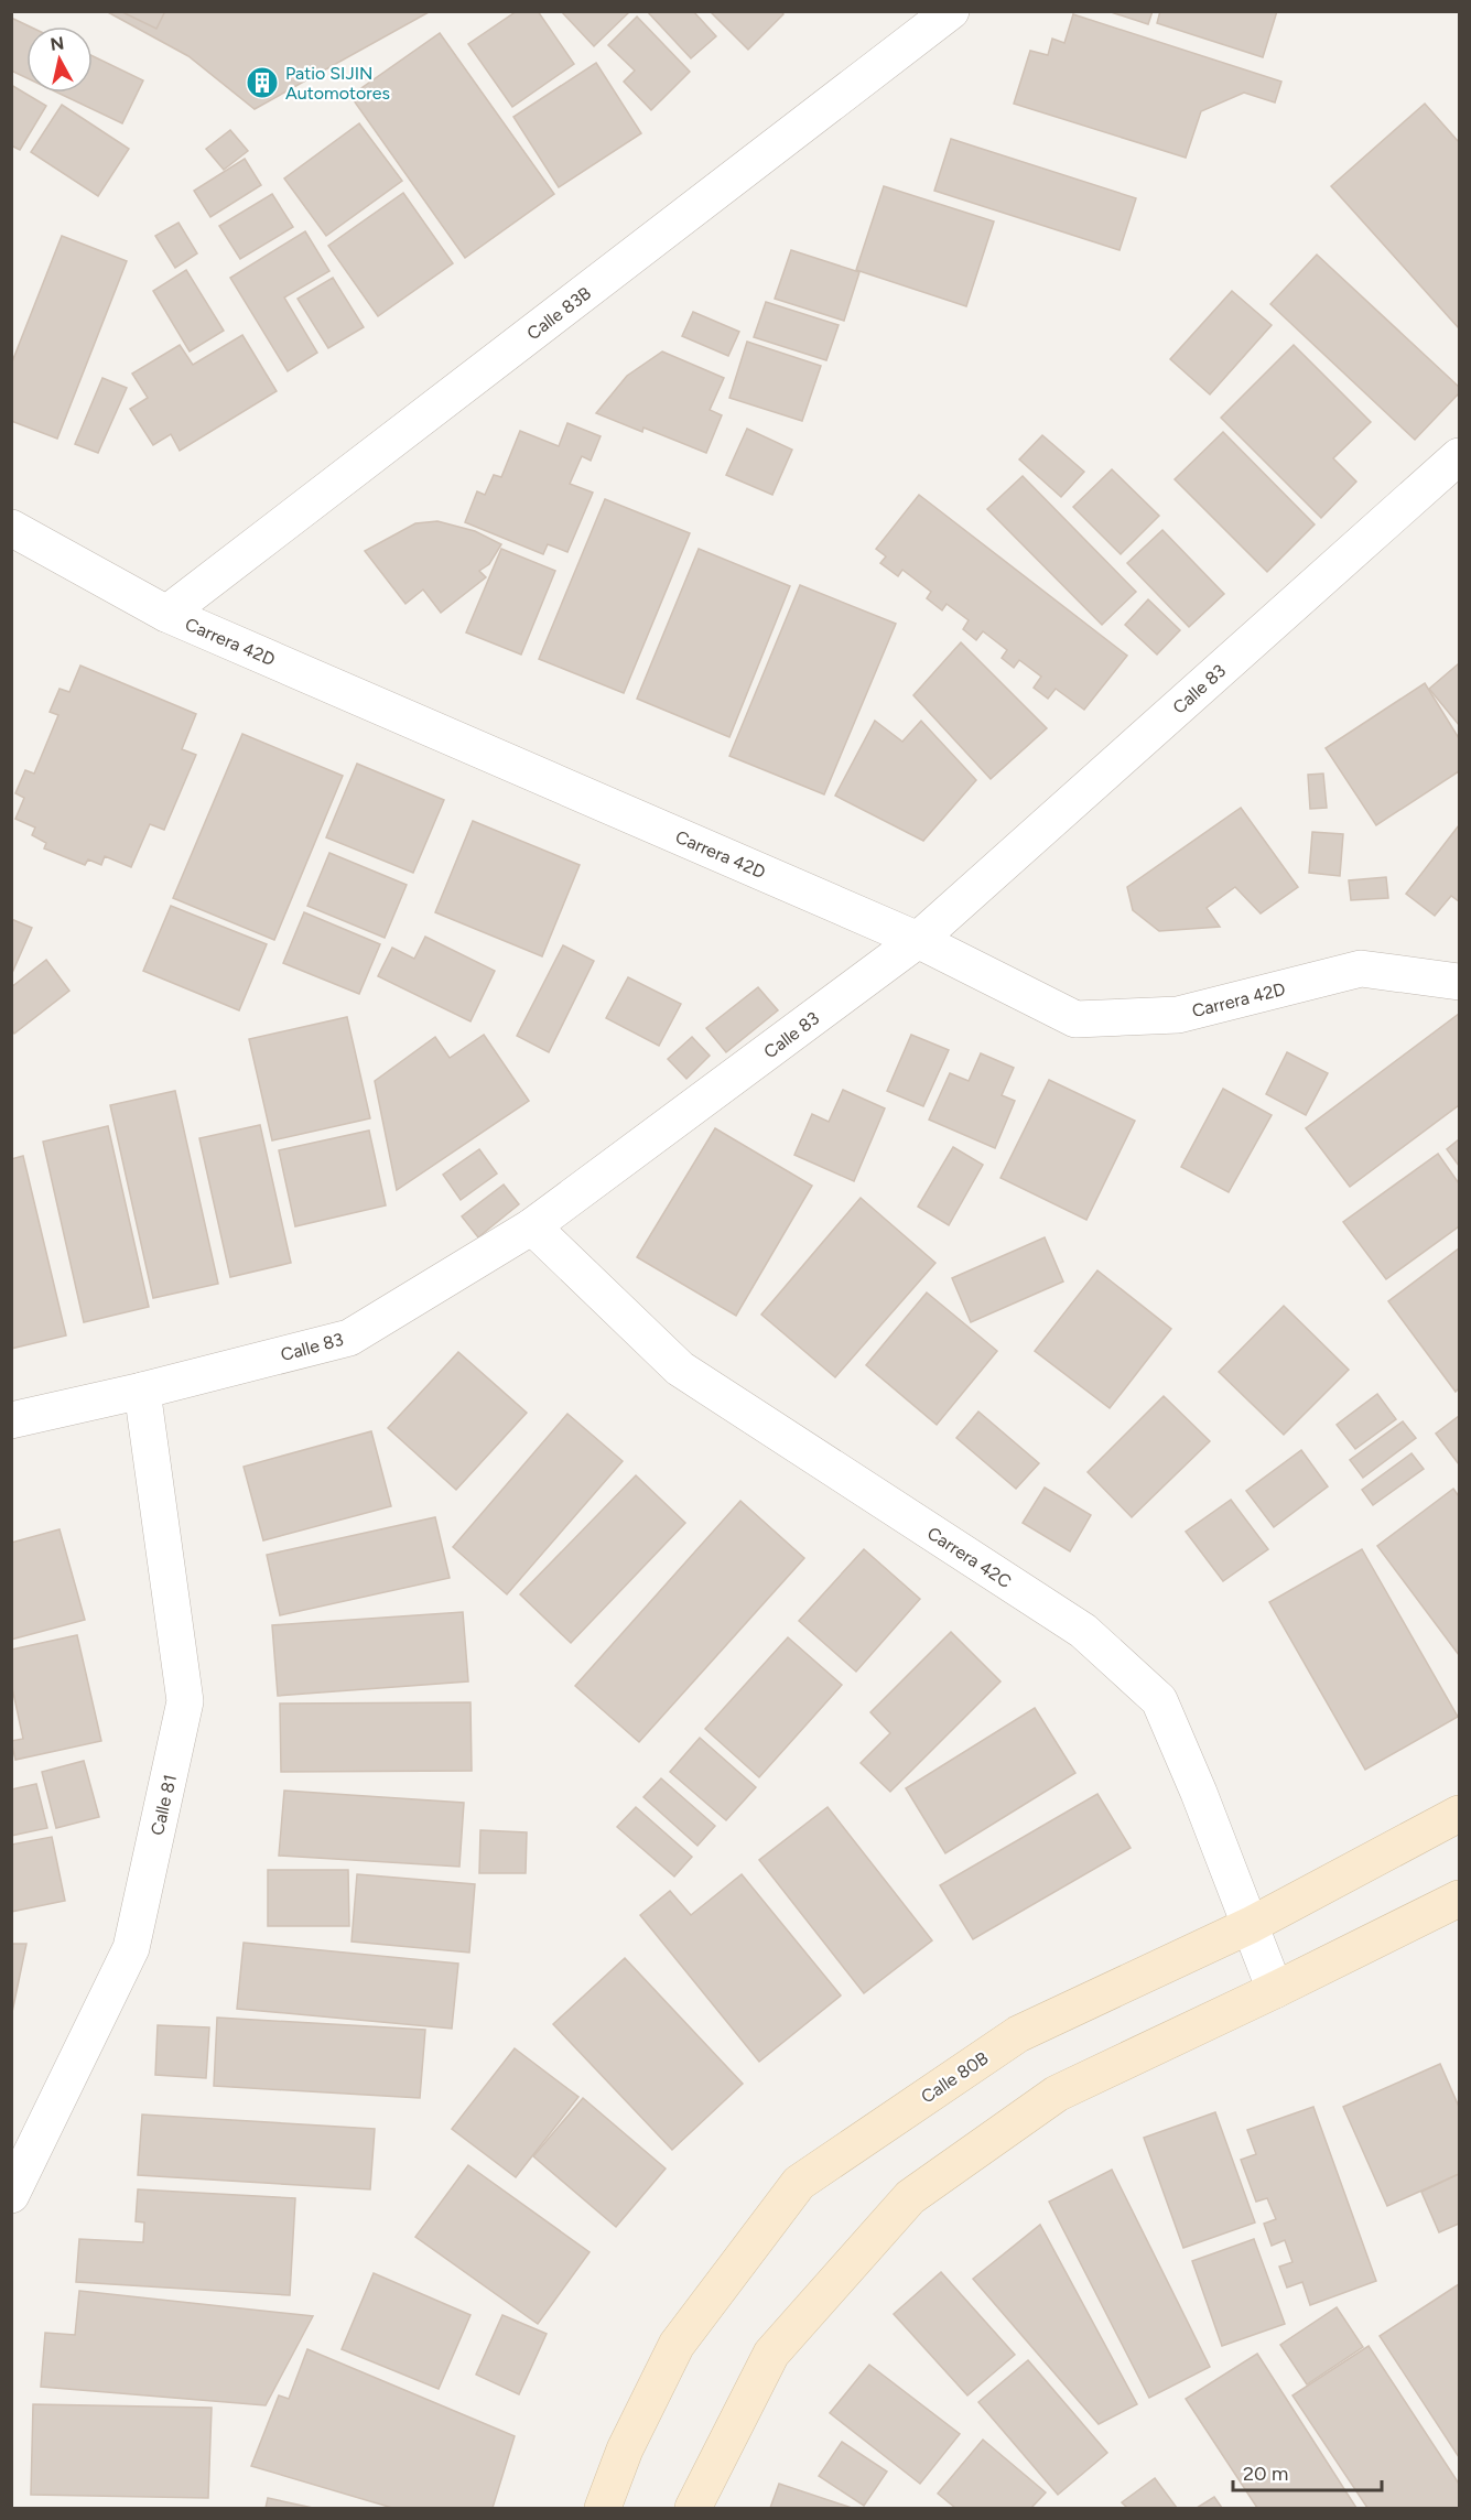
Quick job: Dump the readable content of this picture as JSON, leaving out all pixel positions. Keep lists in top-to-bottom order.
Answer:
{
  "streets": {
    "main road": ["Calle 80B"],
    "street": [
      "Calle 83B",
      "Carrera 42D",
      "Calle 83",
      "Carrera 42C",
      "Calle 81"
    ]
  },
  "crossings": [
    ["Calle 83B", "Carrera 42D"],
    ["Carrera 42D", "Calle 83"],
    ["Calle 83", "Carrera 42C"],
    ["Calle 83", "Calle 81"],
    ["Carrera 42C", "Calle 80B"]
  ],
  "places": {
    "building": ["Patio SIJIN Automotores"]
  },
  "scale_bar": "20 m",
  "north": "top"
}
